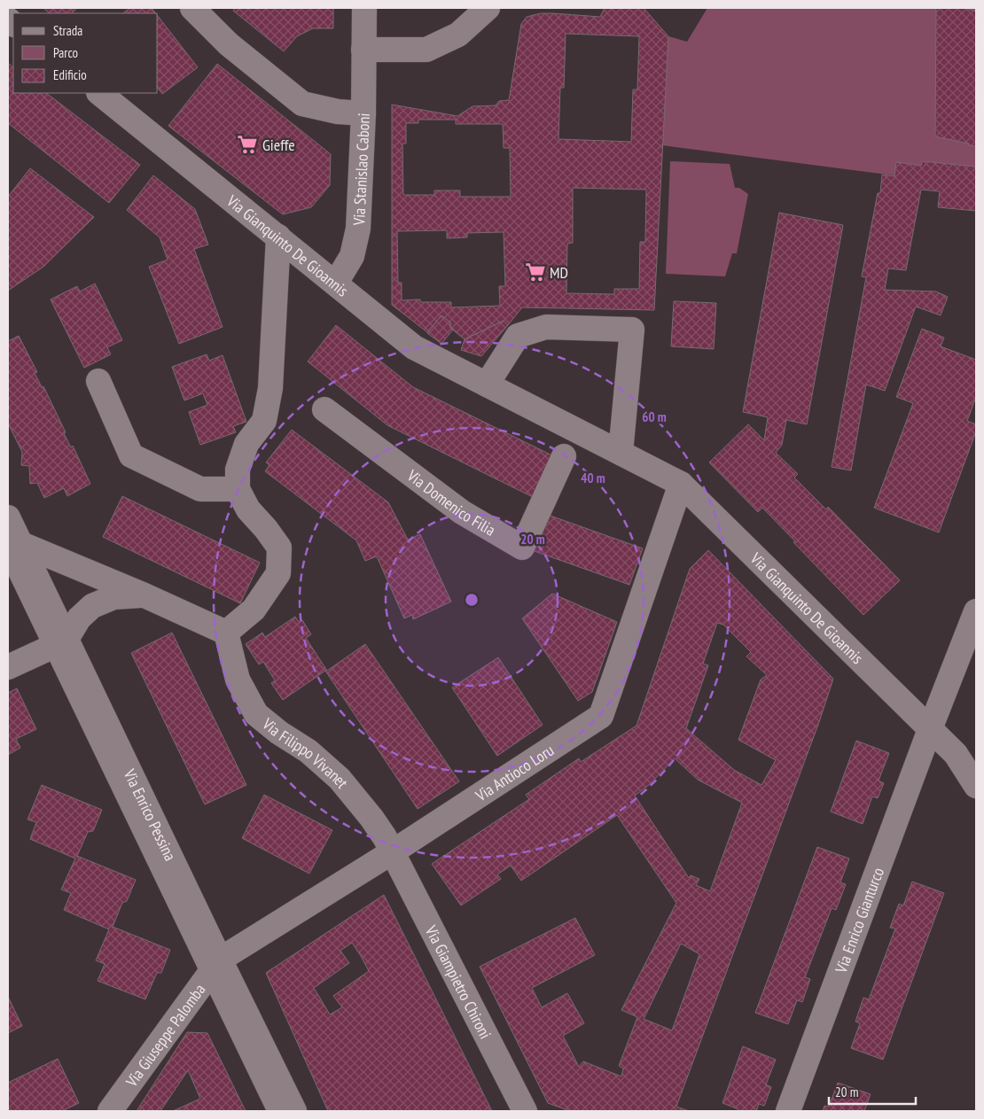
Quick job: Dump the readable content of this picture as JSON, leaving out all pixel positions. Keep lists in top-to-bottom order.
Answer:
{
  "streets": {
    "street": [
      "Via Stanislao Caboni",
      "Via Gianquinto De Gioannis",
      "Via Domenico Filia",
      "Via Filippo Vivanet",
      "Via Antioco Loru",
      "Via Enrico Pessina",
      "Via Enrico Gianturco",
      "Via Giampietro Chironi",
      "Via Giuseppe Palomba"
    ]
  },
  "crossings": [
    ["Via Stanislao Caboni", "Via Gianquinto De Gioannis"],
    ["Via Gianquinto De Gioannis", "Via Antioco Loru"],
    ["Via Gianquinto De Gioannis", "Via Enrico Gianturco"],
    ["Via Filippo Vivanet", "Via Antioco Loru"],
    ["Via Filippo Vivanet", "Via Giampietro Chironi"],
    ["Via Antioco Loru", "Via Enrico Pessina"],
    ["Via Antioco Loru", "Via Giampietro Chironi"],
    ["Via Antioco Loru", "Via Giuseppe Palomba"],
    ["Via Enrico Pessina", "Via Giuseppe Palomba"]
  ],
  "places": {
    "supermarket": ["Gieffe", "MD"]
  },
  "legend": ["Strada", "Parco", "Edificio"],
  "scale_bar": "20 m",
  "rings": ["60 m", "40 m", "20 m"]
}
